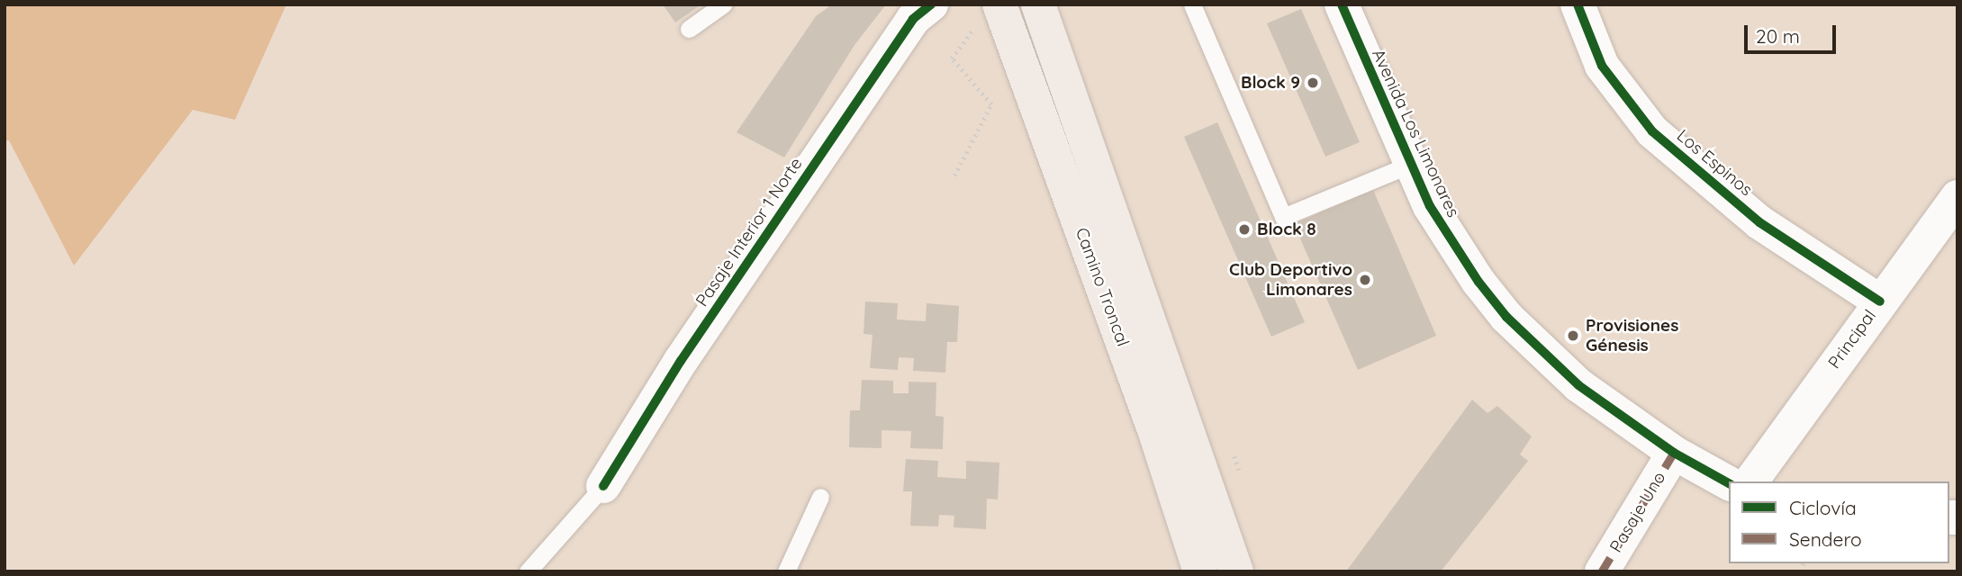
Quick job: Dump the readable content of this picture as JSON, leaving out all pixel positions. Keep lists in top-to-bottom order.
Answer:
{
  "streets": {
    "main road": ["Camino Troncal"],
    "street": [
      "Avenida Los Limonares",
      "Los Espinos",
      "Pasaje Interior 1 Norte",
      "Principal",
      "Pasaje Uno"
    ]
  },
  "crossings": [
    ["Avenida Los Limonares", "Pasaje Uno"],
    ["Los Espinos", "Principal"]
  ],
  "places": [
    "Block 9",
    "Block 8",
    "Club Deportivo Limonares",
    "Provisiones Génesis"
  ],
  "legend": ["Ciclovía", "Sendero"],
  "scale_bar": "20 m"
}
